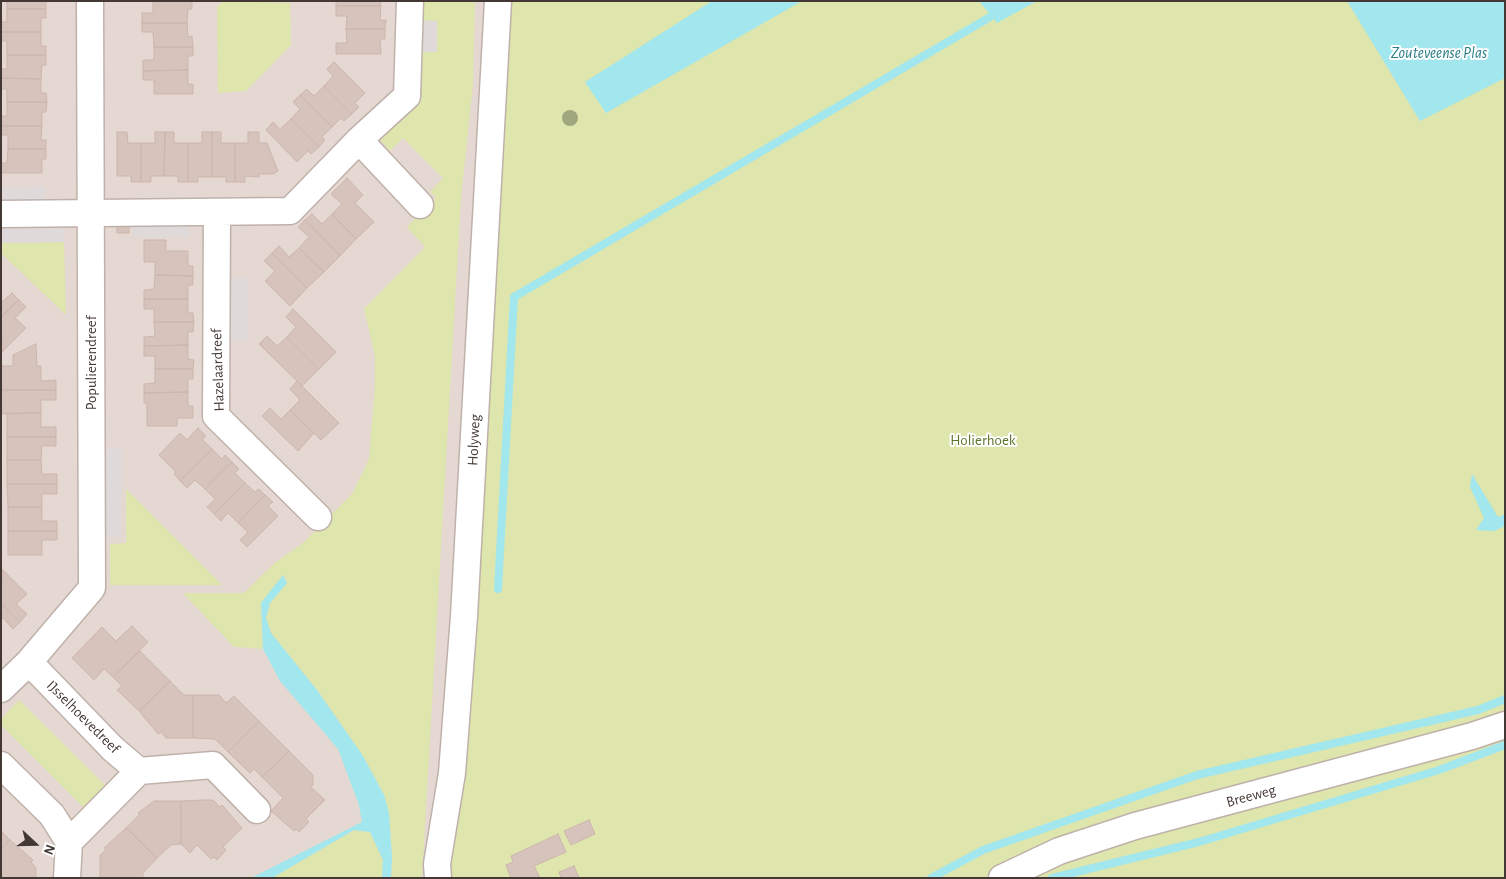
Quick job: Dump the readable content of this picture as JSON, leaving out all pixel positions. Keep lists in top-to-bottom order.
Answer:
{
  "streets": {
    "street": [
      "Populierendreef",
      "Hazelaardreef",
      "Holyweg",
      "IJsselhoevedreef",
      "Breeweg"
    ]
  },
  "crossings": [
    ["Populierendreef", "IJsselhoevedreef"]
  ],
  "water": ["Zouteveense Plas"],
  "parks": ["Holierhoek"],
  "north": "right"
}
